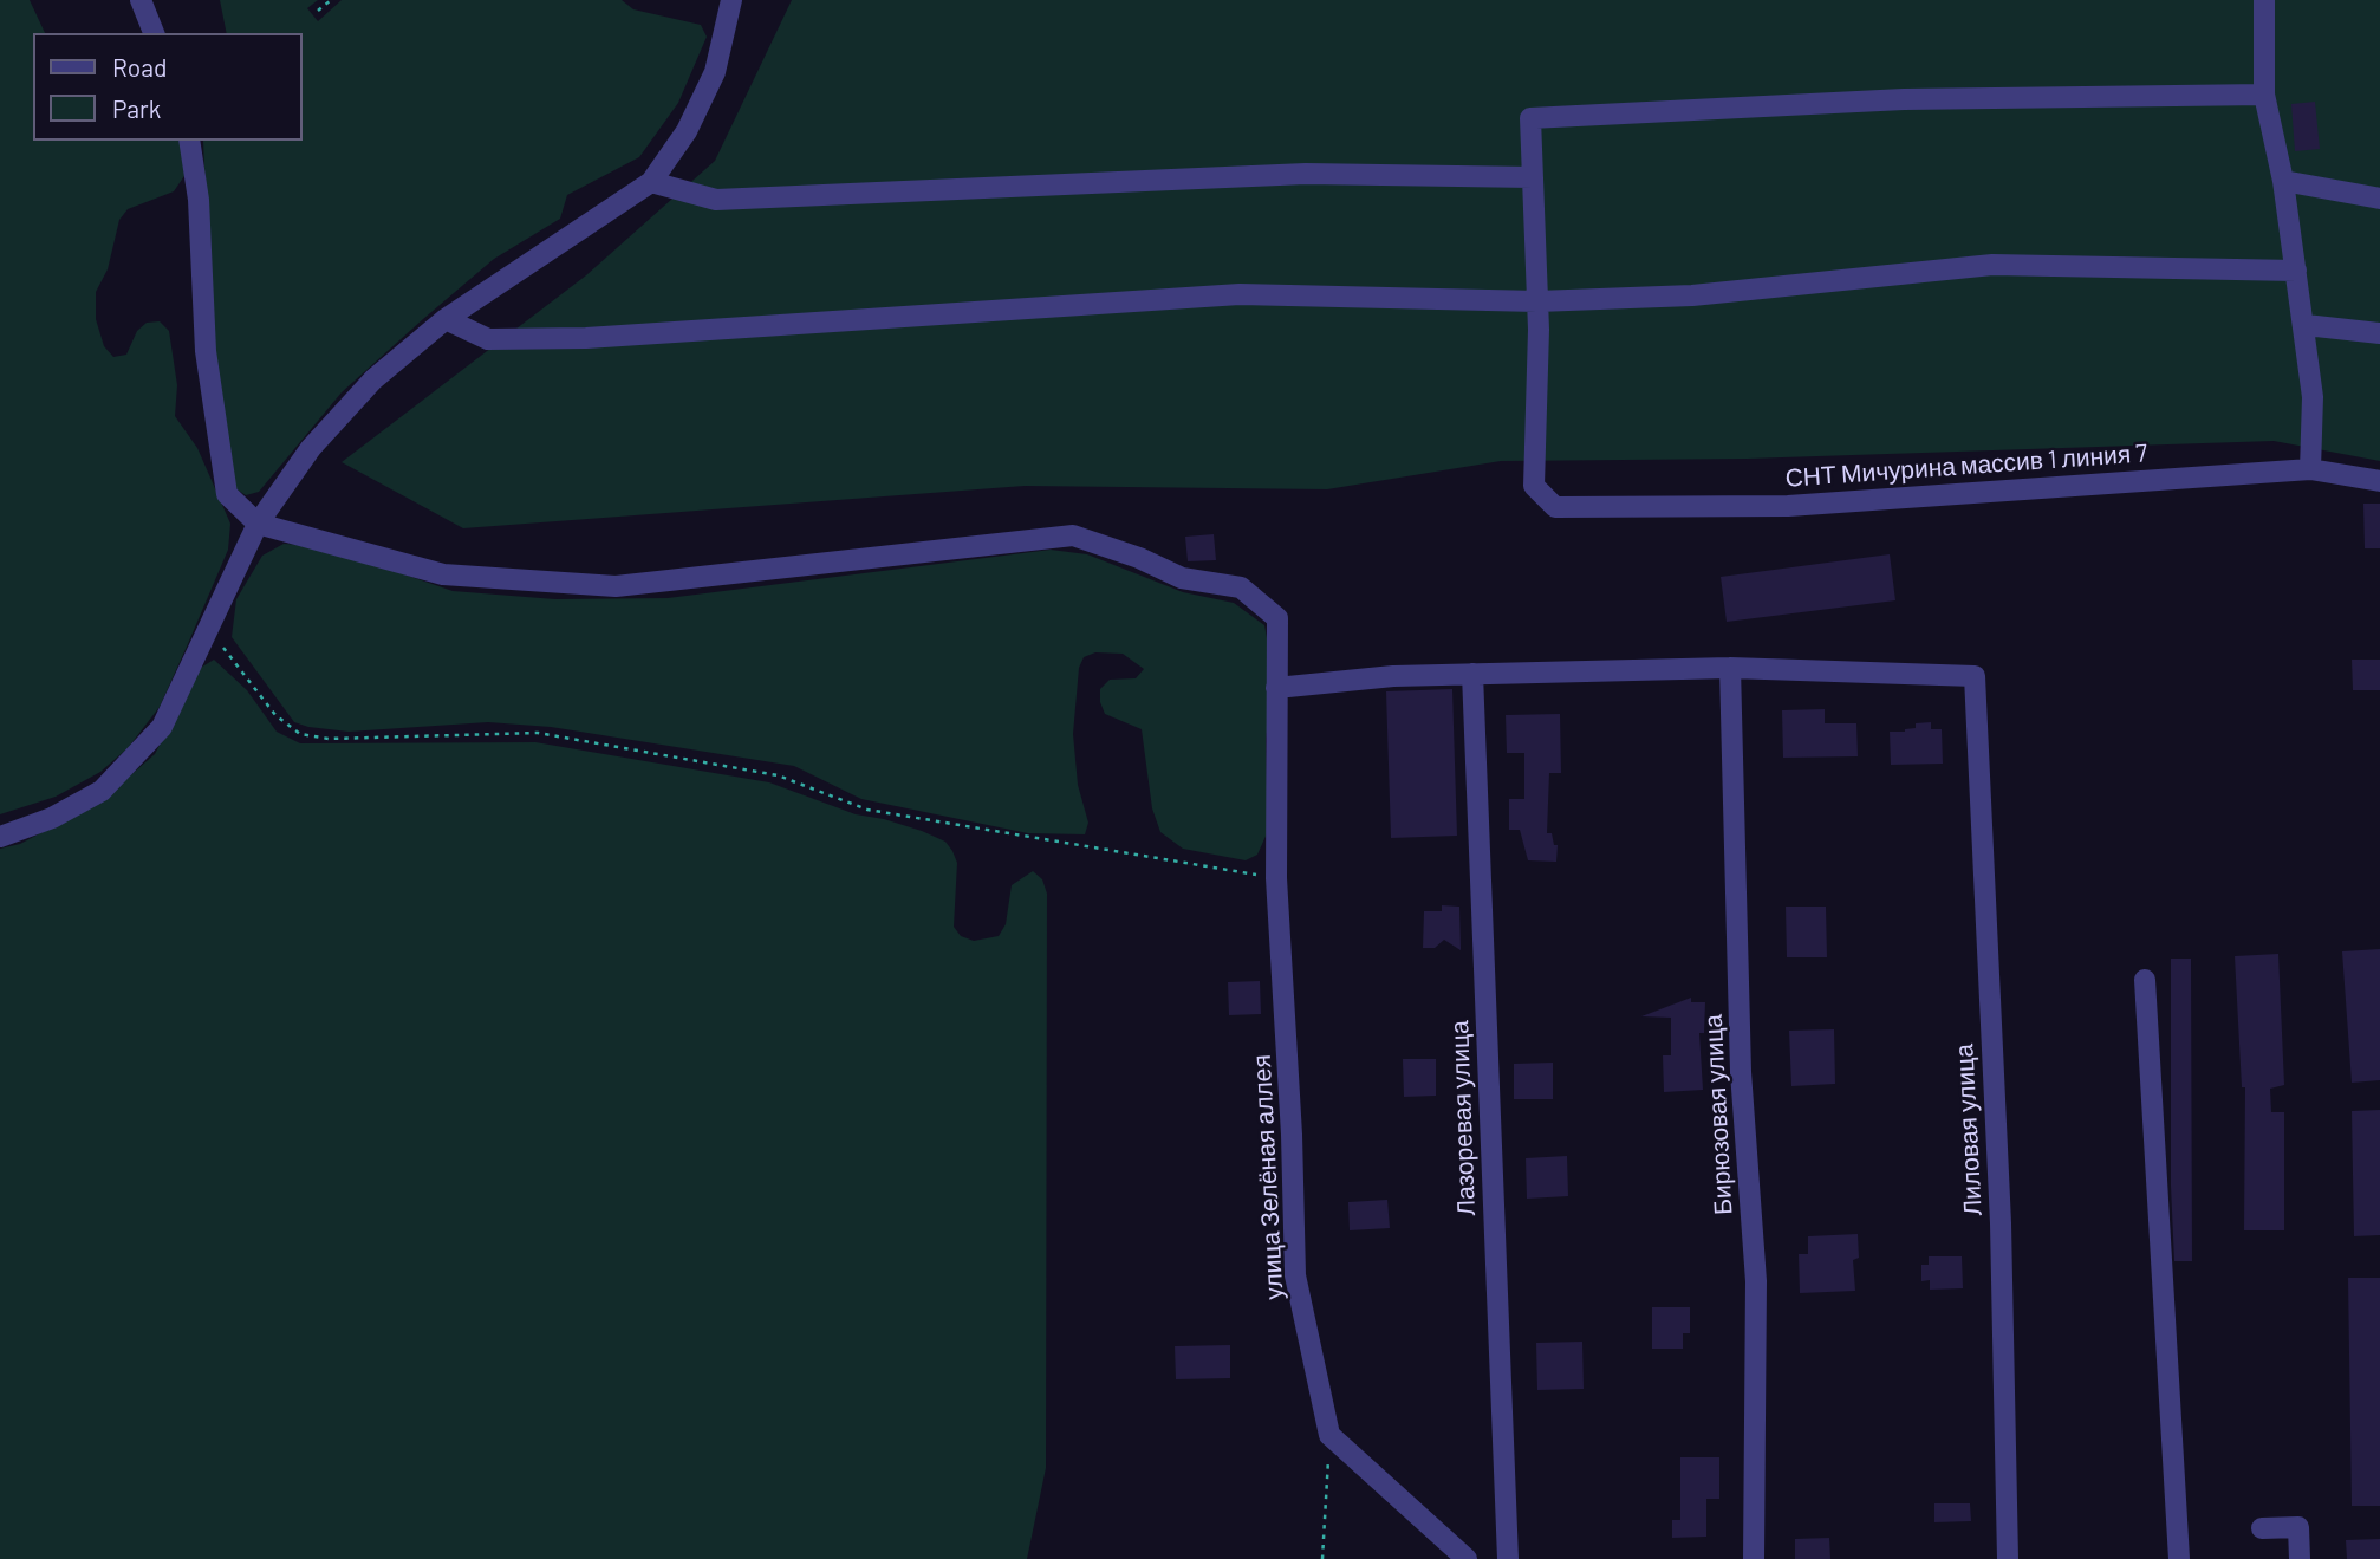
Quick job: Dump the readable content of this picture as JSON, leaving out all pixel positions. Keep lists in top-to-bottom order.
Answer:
{
  "streets": {
    "street": [
      "СНТ Мичурина массив 1 линия 7",
      "Бирюзовая улица",
      "Лазоревая улица",
      "Лиловая улица",
      "улица Зелёная аллея"
    ]
  },
  "crossings": [
    ["Бирюзовая улица", "Лиловая улица"]
  ],
  "legend": ["Road", "Park"]
}
